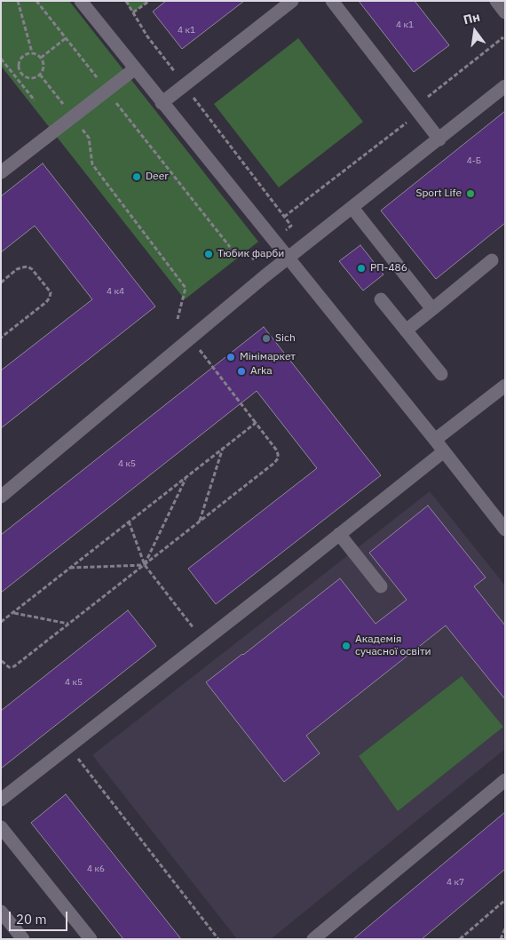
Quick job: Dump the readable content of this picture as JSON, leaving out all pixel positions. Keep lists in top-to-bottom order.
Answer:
{
  "places": [
    "Deer",
    "Sport Life",
    "Тюбик фарби",
    "РП-486",
    "Sich",
    "Мінімаркет",
    "Arka",
    "Академія сучасної освіти"
  ],
  "house_numbers": [
    "4 к1",
    "4 к1",
    "4-Б",
    "4 к4",
    "4 к5",
    "4 к5",
    "4 к6",
    "4 к7"
  ],
  "scale_bar": "20 m",
  "north": "top"
}
